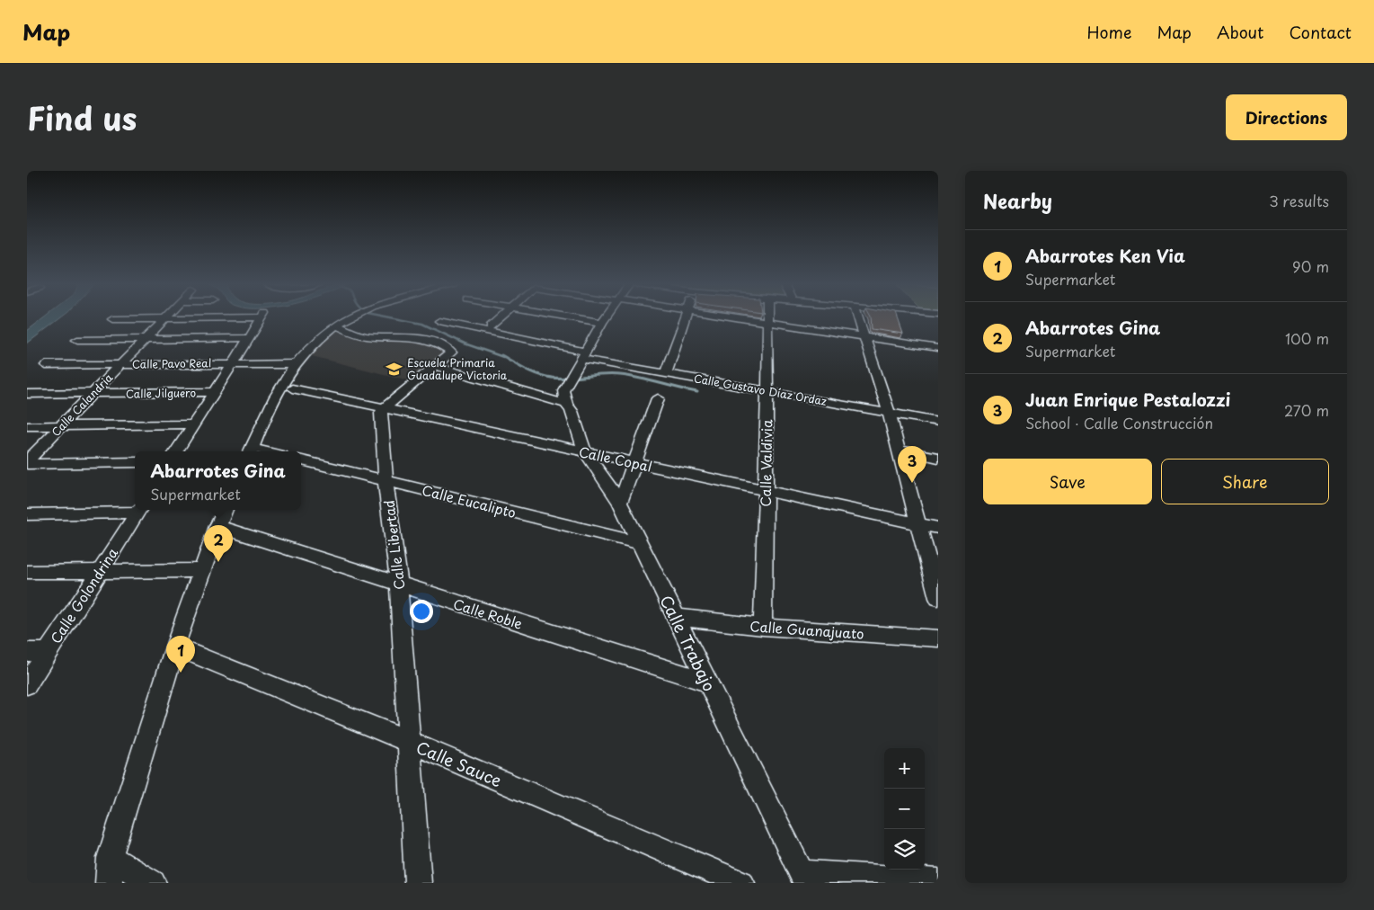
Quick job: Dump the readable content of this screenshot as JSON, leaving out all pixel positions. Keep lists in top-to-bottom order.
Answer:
{
  "streets": {
    "street": [
      "Calle Pavo Real",
      "Calle Gustavo Díaz Ordaz",
      "Calle Jilguero",
      "Calle Calandria",
      "Calle Copal",
      "Calle Valdivia",
      "Calle Eucalipto",
      "Calle Libertad",
      "Calle Golondrina",
      "Calle Roble",
      "Calle Guanajuato",
      "Calle Trabajo",
      "Calle Sauce"
    ]
  },
  "crossings": [
    ["Calle Pavo Real", "Calle Calandria"],
    ["Calle Gustavo Díaz Ordaz", "Calle Valdivia"],
    ["Calle Jilguero", "Calle Calandria"],
    ["Calle Copal", "Calle Valdivia"],
    ["Calle Copal", "Calle Libertad"],
    ["Calle Copal", "Calle Trabajo"],
    ["Calle Valdivia", "Calle Guanajuato"],
    ["Calle Eucalipto", "Calle Libertad"],
    ["Calle Eucalipto", "Calle Trabajo"],
    ["Calle Libertad", "Calle Roble"],
    ["Calle Libertad", "Calle Sauce"],
    ["Calle Roble", "Calle Trabajo"],
    ["Calle Guanajuato", "Calle Trabajo"]
  ],
  "places": {
    "school or university": ["Escuela Primaria Guadalupe Victoria"]
  },
  "page": {
    "header": "Map",
    "nav": [
      "Home",
      "Map",
      "About",
      "Contact"
    ],
    "title": "Find us",
    "buttons": [
      "Directions",
      ["Save", "Share"]
    ],
    "heading": ["Nearby", "3 results"],
    "list": [
      {
        "mark": "1",
        "name": "Abarrotes Ken Via",
        "note": "Supermarket",
        "value": "90 m"
      },
      {
        "mark": "2",
        "name": "Abarrotes Gina",
        "note": "Supermarket",
        "value": "100 m"
      },
      {
        "mark": "3",
        "name": "Juan Enrique Pestalozzi",
        "note": "School · Calle Construcción",
        "value": "270 m"
      }
    ],
    "pins": ["3", "2", "1"],
    "popup": ["Abarrotes Gina", "Supermarket"],
    "map_buttons": ["+", "−"]
  }
}
